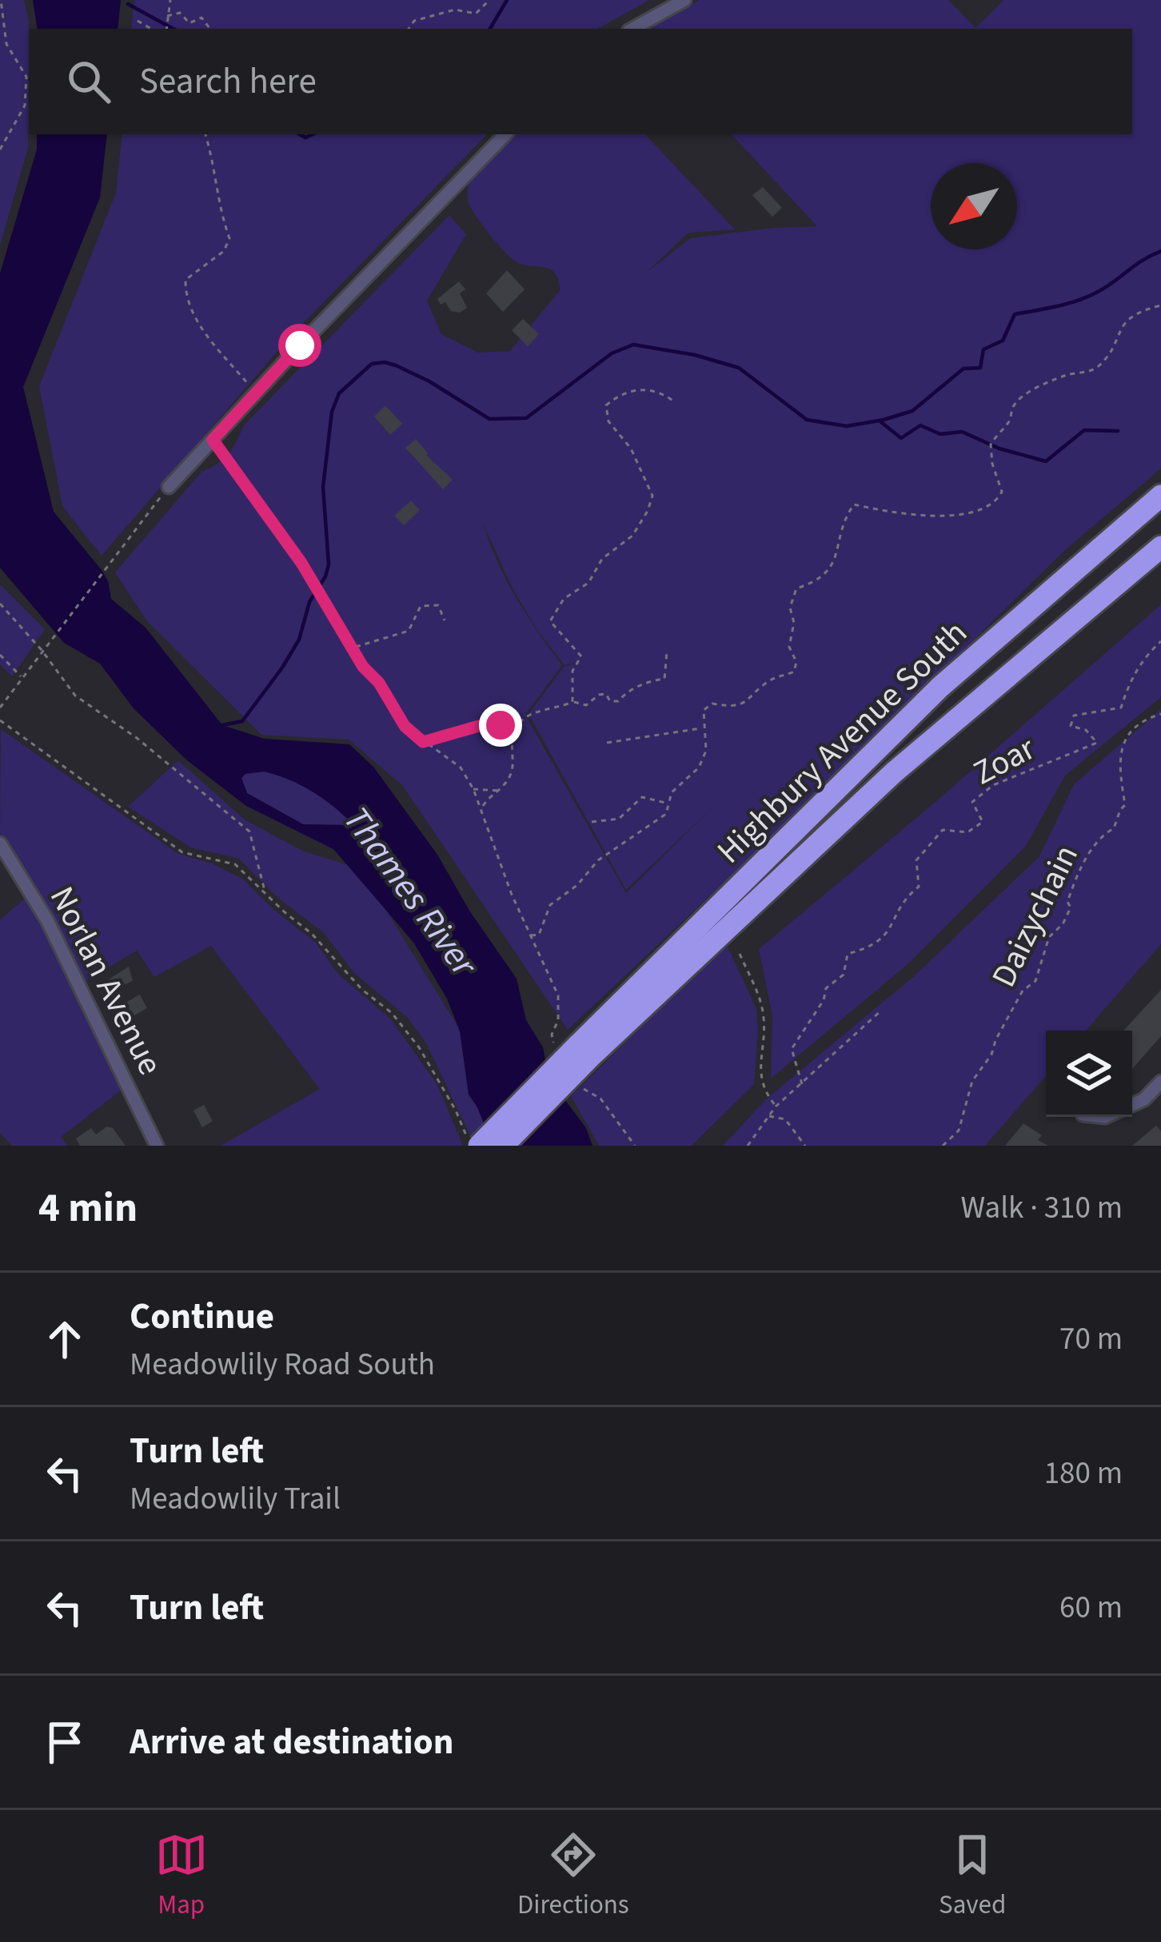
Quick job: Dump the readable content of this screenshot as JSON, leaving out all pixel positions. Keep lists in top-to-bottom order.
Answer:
{
  "streets": {
    "highway": ["Highbury Avenue South"],
    "street": ["Norlan Avenue"],
    "path": ["Zoar", "Daizychain"]
  },
  "water": ["Thames River"],
  "north": "bottom left",
  "page": {
    "search": "Search here",
    "heading": ["4 min", "Walk · 310 m"],
    "list": [
      ["Continue", "Meadowlily Road South", "70 m"],
      ["Turn left", "Meadowlily Trail", "180 m"],
      ["Turn left", "60 m"],
      "Arrive at destination"
    ],
    "nav": ["Map", "Directions", "Saved"]
  }
}
